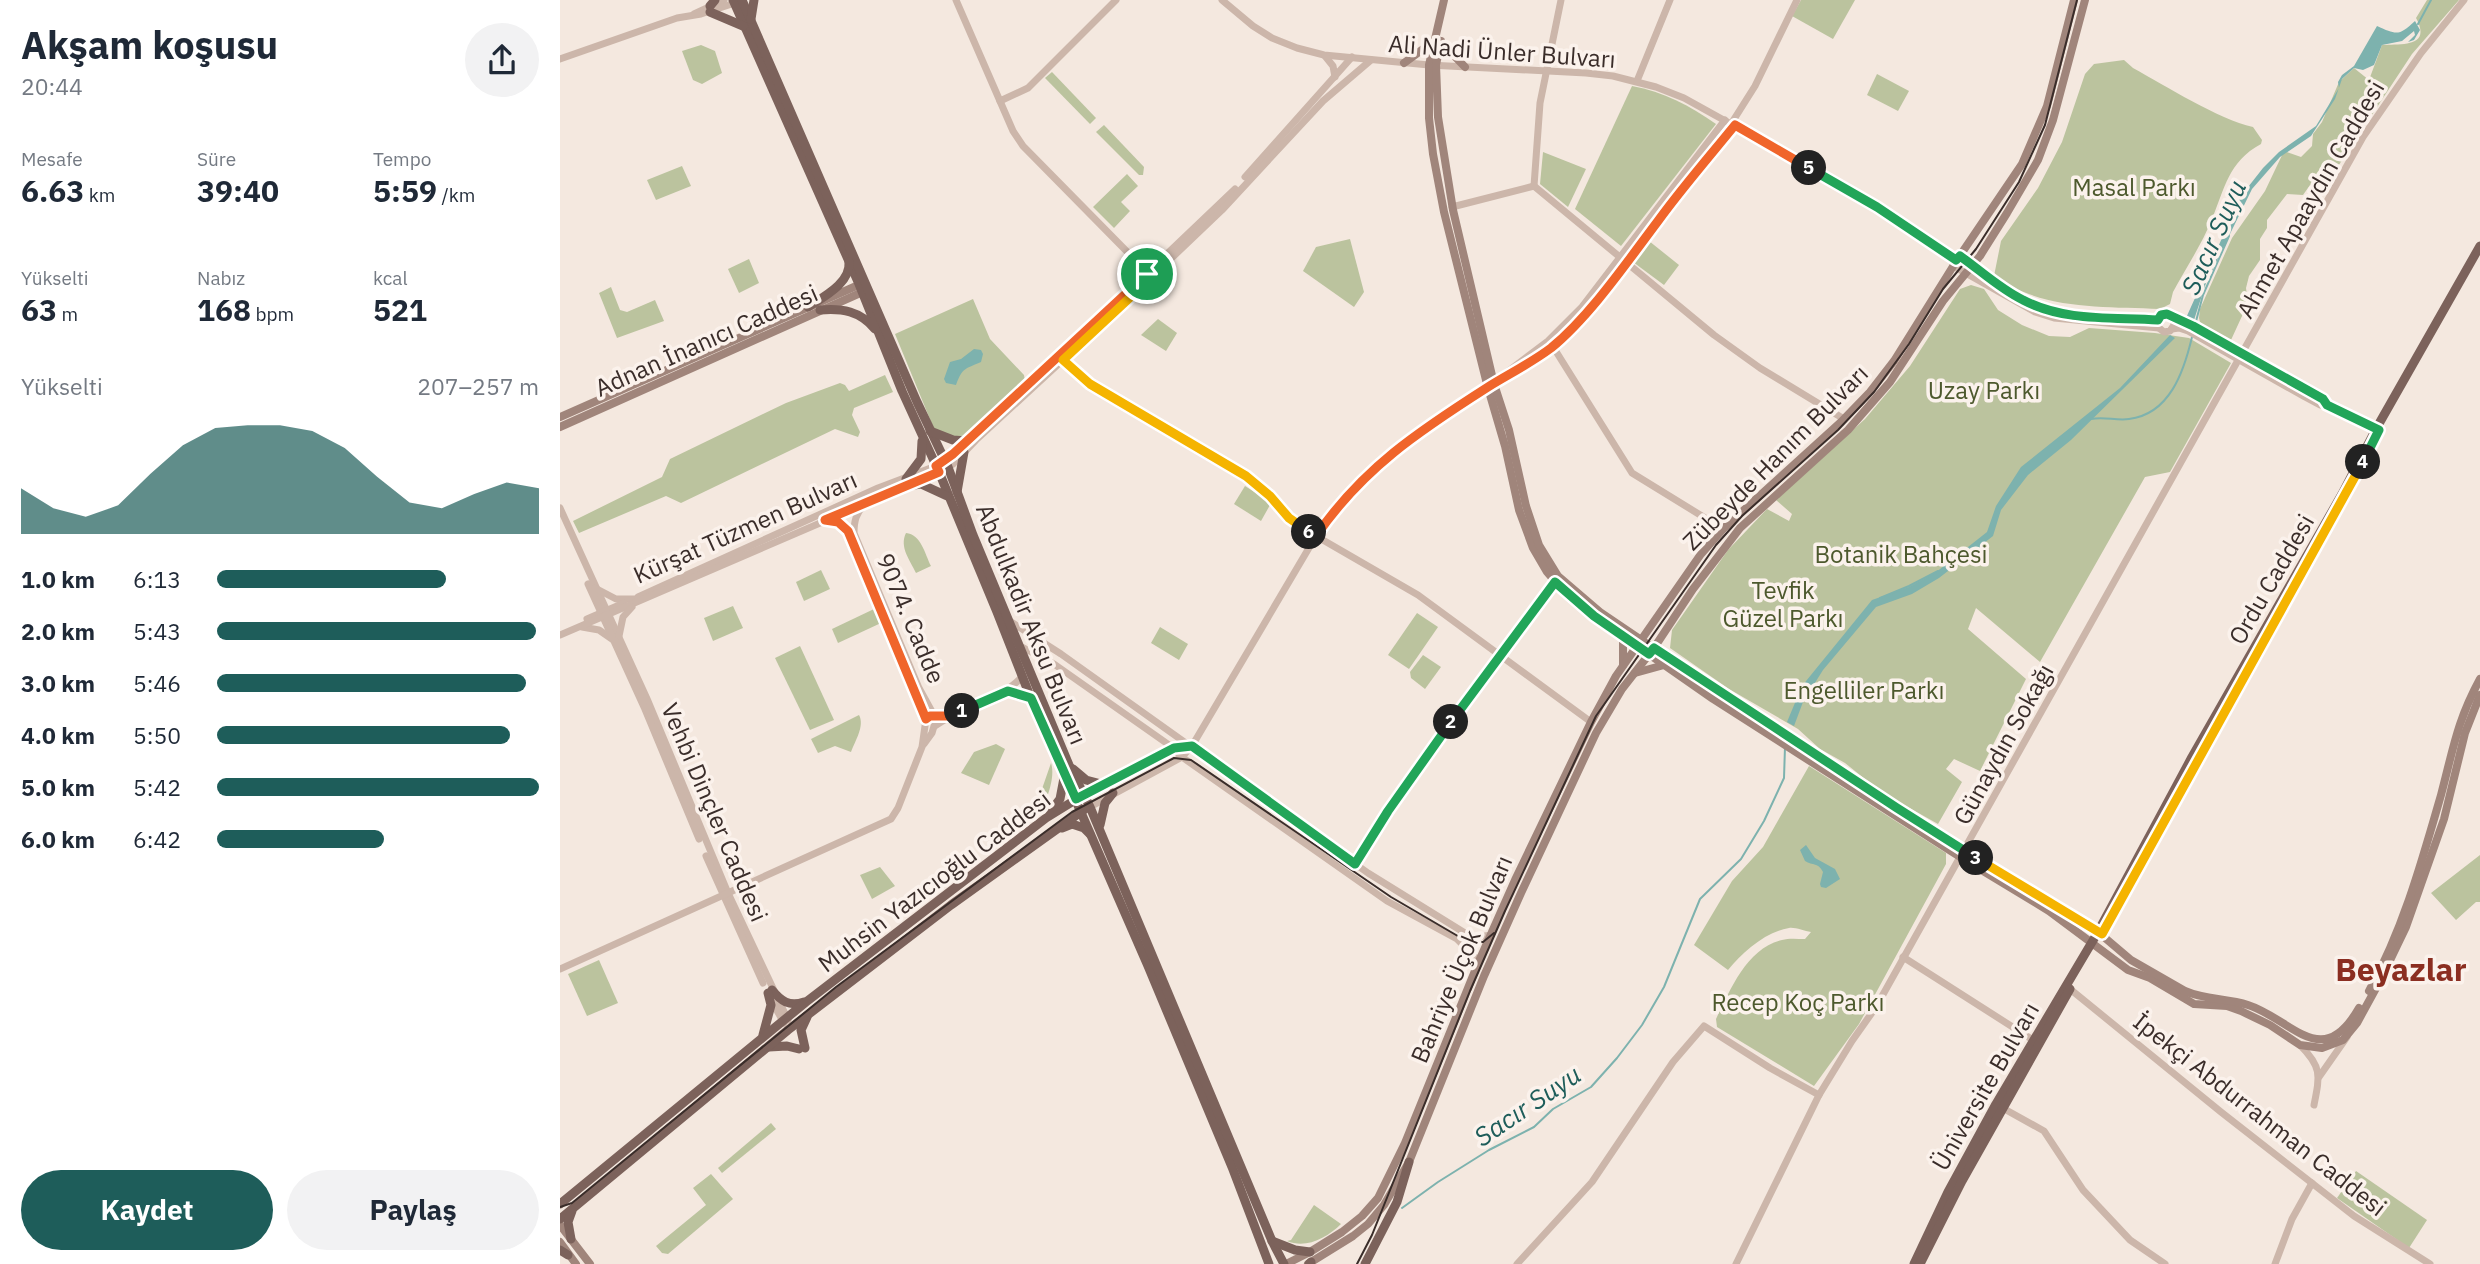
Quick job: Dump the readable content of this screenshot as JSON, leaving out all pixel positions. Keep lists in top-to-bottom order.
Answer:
{
  "streets": {
    "main road": [
      "Adnan İnanıcı Caddesi",
      "Zübeyde Hanım Bulvarı",
      "Ordu Caddesi",
      "Abdulkadir Aksu Bulvarı",
      "Muhsin Yazıcıoğlu Caddesi",
      "Bahriye Üçok Bulvarı",
      "Üniversite Bulvarı"
    ],
    "street": [
      "Ali Nadi Ünler Bulvarı",
      "Ahmet Apaaydın Caddesi",
      "Kürşat Tüzmen Bulvarı",
      "9074. Cadde",
      "Günaydın Sokağı",
      "Vehbi Dinçler Caddesi",
      "İpekçi Abdurrahman Caddesi"
    ]
  },
  "crossings": [
    ["Ali Nadi Ünler Bulvarı", "Zübeyde Hanım Bulvarı"],
    ["Ahmet Apaaydın Caddesi", "Günaydın Sokağı"],
    ["Adnan İnanıcı Caddesi", "Abdulkadir Aksu Bulvarı"],
    ["Zübeyde Hanım Bulvarı", "Bahriye Üçok Bulvarı"],
    ["Kürşat Tüzmen Bulvarı", "9074. Cadde"],
    ["Kürşat Tüzmen Bulvarı", "Abdulkadir Aksu Bulvarı"],
    ["Kürşat Tüzmen Bulvarı", "Vehbi Dinçler Caddesi"],
    ["Ordu Caddesi", "Üniversite Bulvarı"],
    ["Abdulkadir Aksu Bulvarı", "Muhsin Yazıcıoğlu Caddesi"],
    ["Abdulkadir Aksu Bulvarı", "Bahriye Üçok Bulvarı"],
    ["Vehbi Dinçler Caddesi", "Muhsin Yazıcıoğlu Caddesi"],
    ["Üniversite Bulvarı", "İpekçi Abdurrahman Caddesi"]
  ],
  "districts": ["Beyazlar"],
  "water": ["Sacır Suyu"],
  "parks": [
    "Masal Parkı",
    "Uzay Parkı",
    "Botanik Bahçesi",
    "Tevfik Güzel Parkı",
    "Engelliler Parkı",
    "Recep Koç Parkı"
  ],
  "page": {
    "heading": ["Akşam koşusu", "20:44"],
    "stats": [
      ["Mesafe", "6.63 km"],
      ["Süre", "39:40"],
      ["Tempo", "5:59 /km"],
      ["Yükselti", "63 m"],
      ["Nabız", "168 bpm"],
      ["kcal", "521"]
    ],
    "pins": [
      "5",
      "4",
      "6",
      "1",
      "2",
      "3"
    ],
    "chart": ["Yükselti", "207–257 m"],
    "list": [
      {
        "name": "1.0 km",
        "note": "6:13"
      },
      {
        "name": "2.0 km",
        "note": "5:43"
      },
      {
        "name": "3.0 km",
        "note": "5:46"
      },
      {
        "name": "4.0 km",
        "note": "5:50"
      },
      {
        "name": "5.0 km",
        "note": "5:42"
      },
      {
        "name": "6.0 km",
        "note": "6:42"
      }
    ],
    "buttons": ["Kaydet", "Paylaş"]
  }
}
